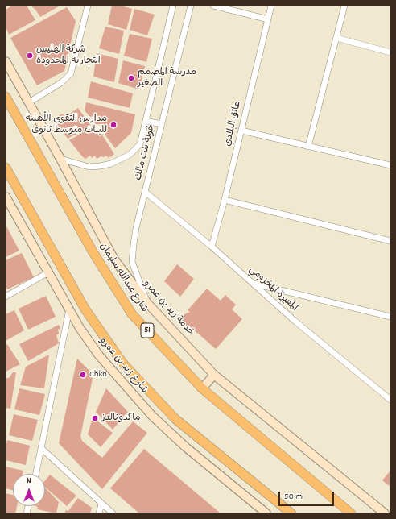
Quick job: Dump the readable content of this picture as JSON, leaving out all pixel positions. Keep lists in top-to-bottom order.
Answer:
{
  "streets": {
    "main road": [
      "شارع عبدالله سليمان",
      "خدمة زيد بن عمرو",
      "51",
      "شارع زيد بن عمرو"
    ],
    "street": ["عاتق البلادي", "خولة بنت مالك", "المغيرة المخزومي"]
  },
  "crossings": [
    ["عاتق البلادي", "المغيرة المخزومي"],
    ["خولة بنت مالك", "المغيرة المخزومي"],
    ["خولة بنت مالك", "خدمة زيد بن عمرو"]
  ],
  "places": [
    "شركة الهليس التجارية المحدودة",
    "مدرسة المصمم الصغير",
    "مدارس التقوى الأهلية للبنات متوسط ثانوي",
    "Chkn",
    "ماكدونالدز"
  ],
  "scale_bar": "50 m",
  "north": "top"
}
